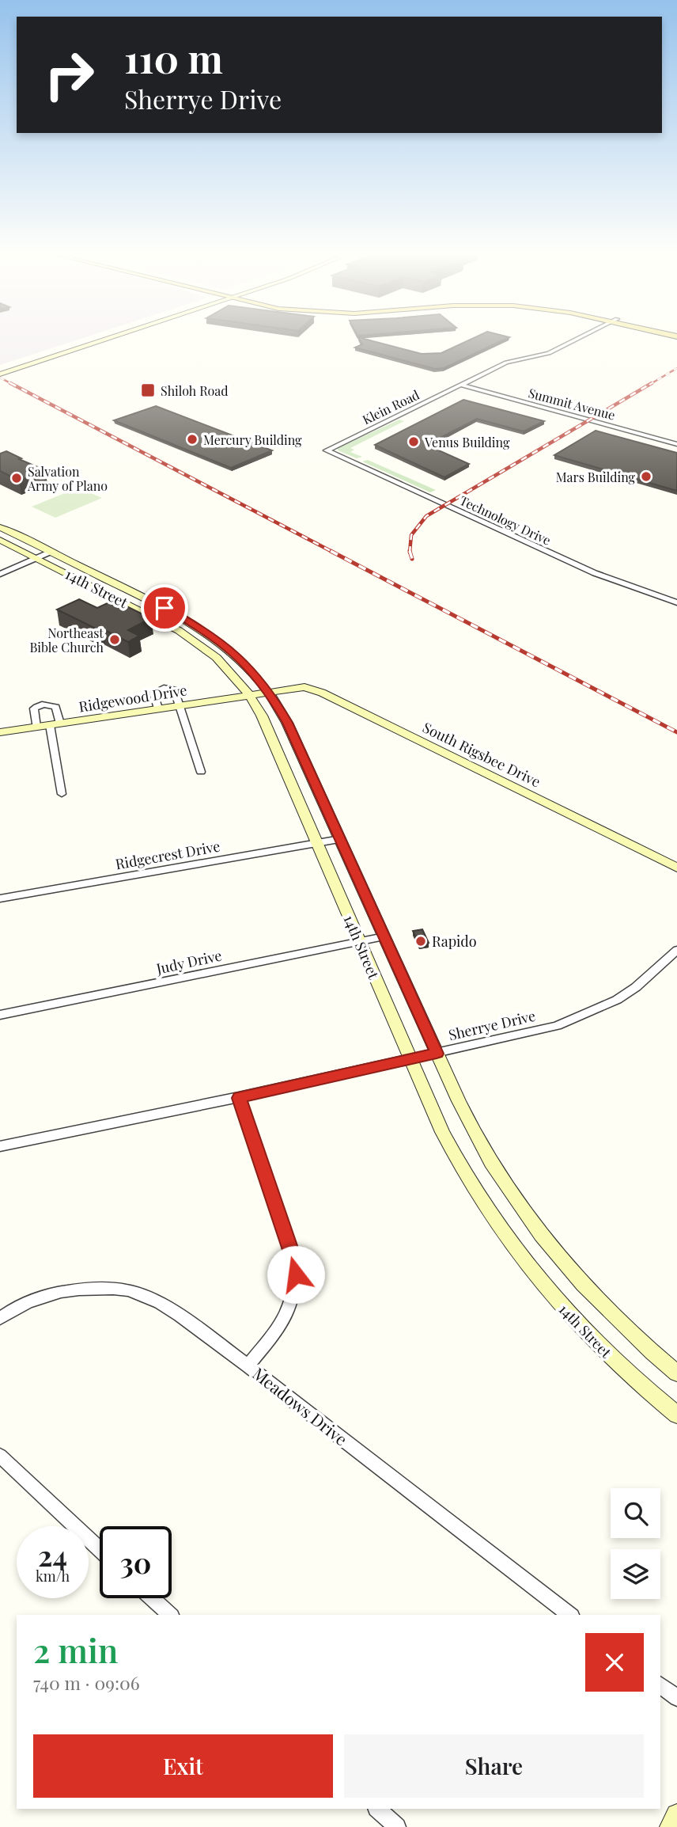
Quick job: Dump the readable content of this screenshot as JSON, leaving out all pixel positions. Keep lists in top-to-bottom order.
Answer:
{
  "streets": {
    "main road": ["14th Street", "Ridgewood Drive", "South Rigsbee Drive"],
    "street": [
      "Summit Avenue",
      "Klein Road",
      "Technology Drive",
      "Ridgecrest Drive",
      "Judy Drive",
      "Sherrye Drive",
      "Meadows Drive"
    ]
  },
  "crossings": [
    ["Summit Avenue", "Klein Road"],
    ["Klein Road", "Technology Drive"],
    ["14th Street", "Ridgewood Drive"],
    ["14th Street", "South Rigsbee Drive"],
    ["14th Street", "Ridgecrest Drive"],
    ["14th Street", "Judy Drive"],
    ["14th Street", "Sherrye Drive"],
    ["Ridgewood Drive", "South Rigsbee Drive"]
  ],
  "places": {
    "transit": ["Shiloh Road"],
    "other": [
      "Mercury Building",
      "Venus Building",
      "Mars Building",
      "Salvation Army of Plano",
      "Northeast Bible Church",
      "Rapido"
    ]
  },
  "page": {
    "turn": ["110 m", "Sherrye Drive"],
    "speed": "24 km/h",
    "limit": "30",
    "heading": ["2 min", "740 m · 09:06"],
    "buttons": ["Exit", "Share"]
  }
}
